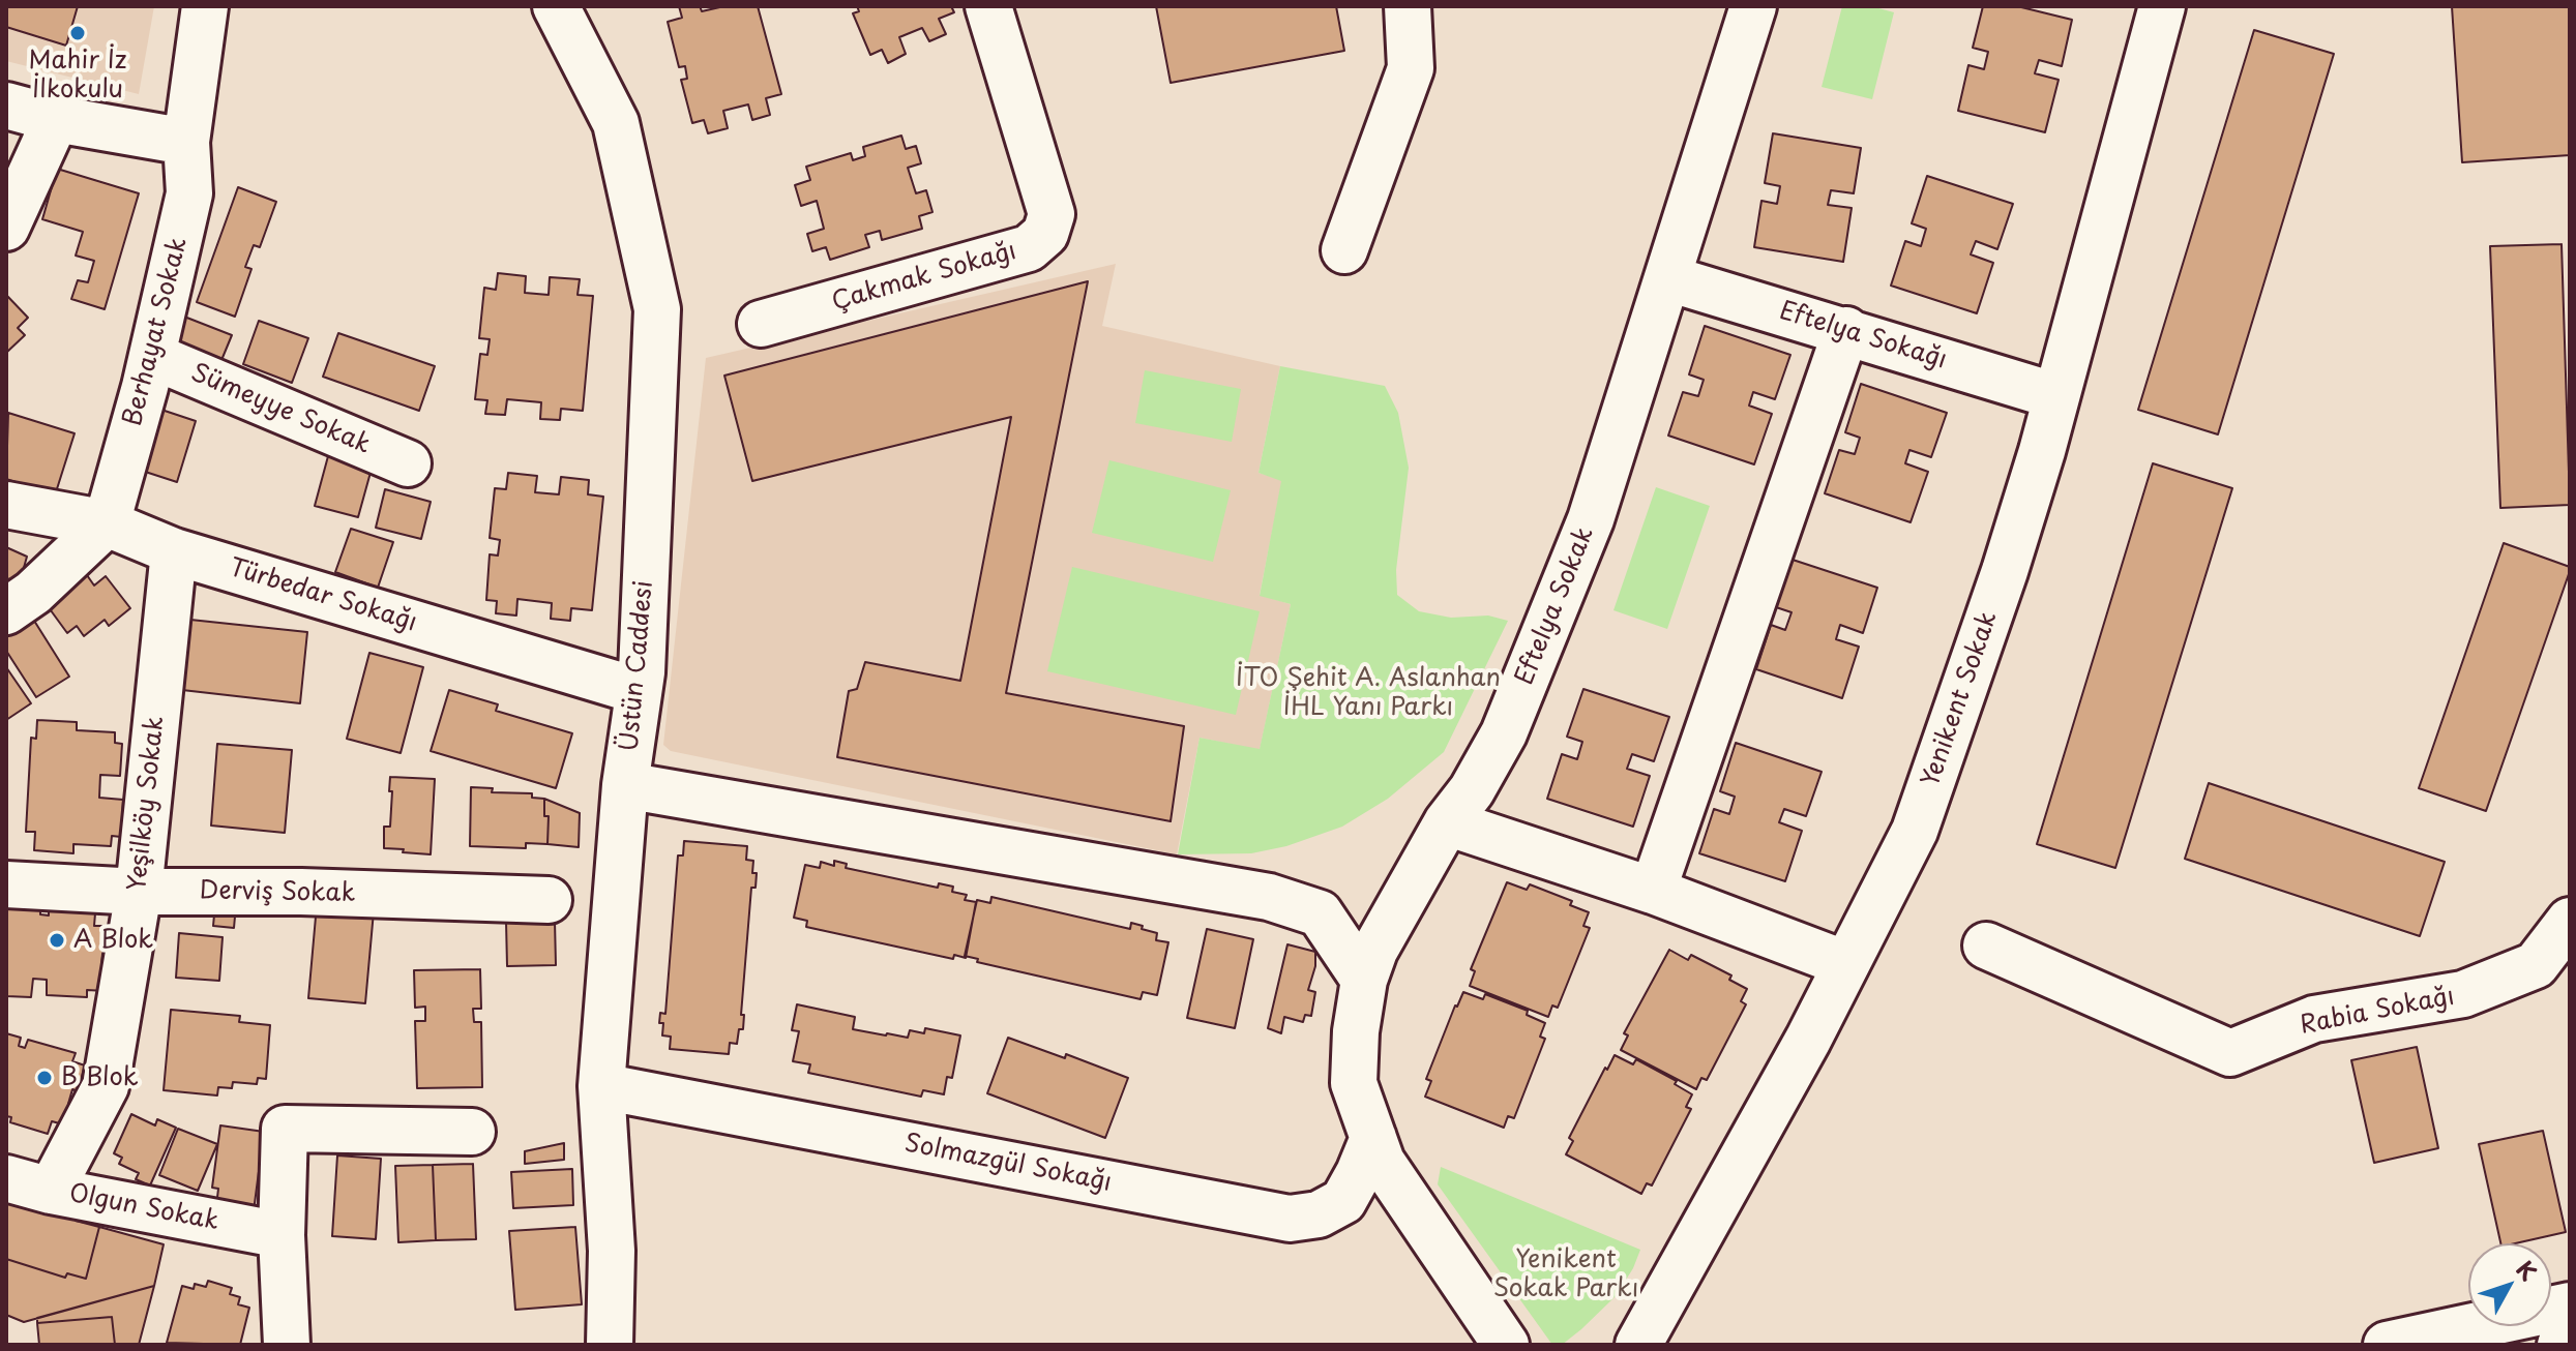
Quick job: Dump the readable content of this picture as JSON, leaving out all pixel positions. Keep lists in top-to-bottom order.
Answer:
{
  "streets": {
    "street": [
      "Çakmak Sokağı",
      "Berhayat Sokak",
      "Eftelya Sokağı",
      "Sümeyye Sokak",
      "Türbedar Sokağı",
      "Eftelya Sokak",
      "Üstün Caddesi",
      "Yenikent Sokak",
      "Yeşilköy Sokak",
      "Derviş Sokak",
      "Rabia Sokağı",
      "Solmazgül Sokağı",
      "Olgun Sokak"
    ]
  },
  "crossings": [
    ["Berhayat Sokak", "Sümeyye Sokak"],
    ["Berhayat Sokak", "Türbedar Sokağı"],
    ["Eftelya Sokağı", "Eftelya Sokak"],
    ["Eftelya Sokağı", "Yenikent Sokak"],
    ["Türbedar Sokağı", "Üstün Caddesi"],
    ["Türbedar Sokağı", "Yeşilköy Sokak"],
    ["Eftelya Sokak", "Solmazgül Sokağı"],
    ["Üstün Caddesi", "Solmazgül Sokağı"],
    ["Yeşilköy Sokak", "Derviş Sokak"],
    ["Yeşilköy Sokak", "Olgun Sokak"]
  ],
  "parks": ["İTO Şehit A. Aslanhan İHL Yanı Parkı", "Yenikent Sokak Parkı"],
  "places": ["Mahir İz İlkokulu", "A Blok", "B Blok"],
  "north": "top right"
}
